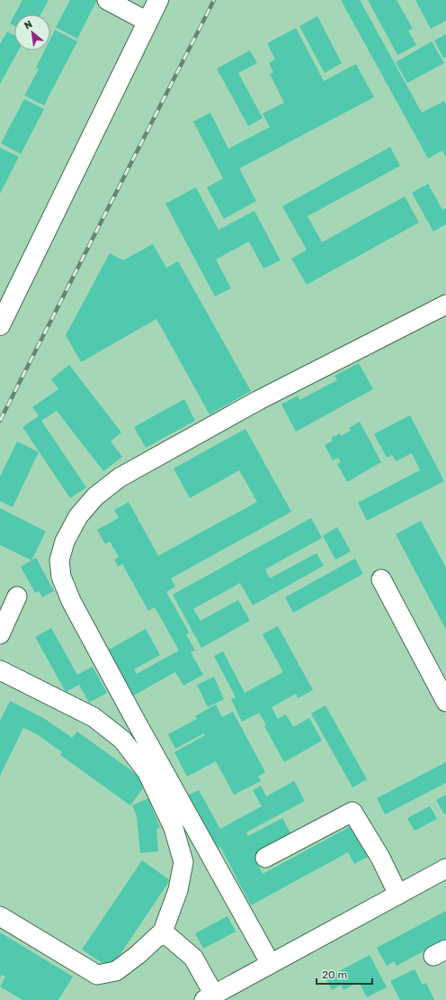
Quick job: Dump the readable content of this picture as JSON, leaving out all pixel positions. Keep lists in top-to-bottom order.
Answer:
{
  "scale_bar": "20 m",
  "north": "top left"
}
